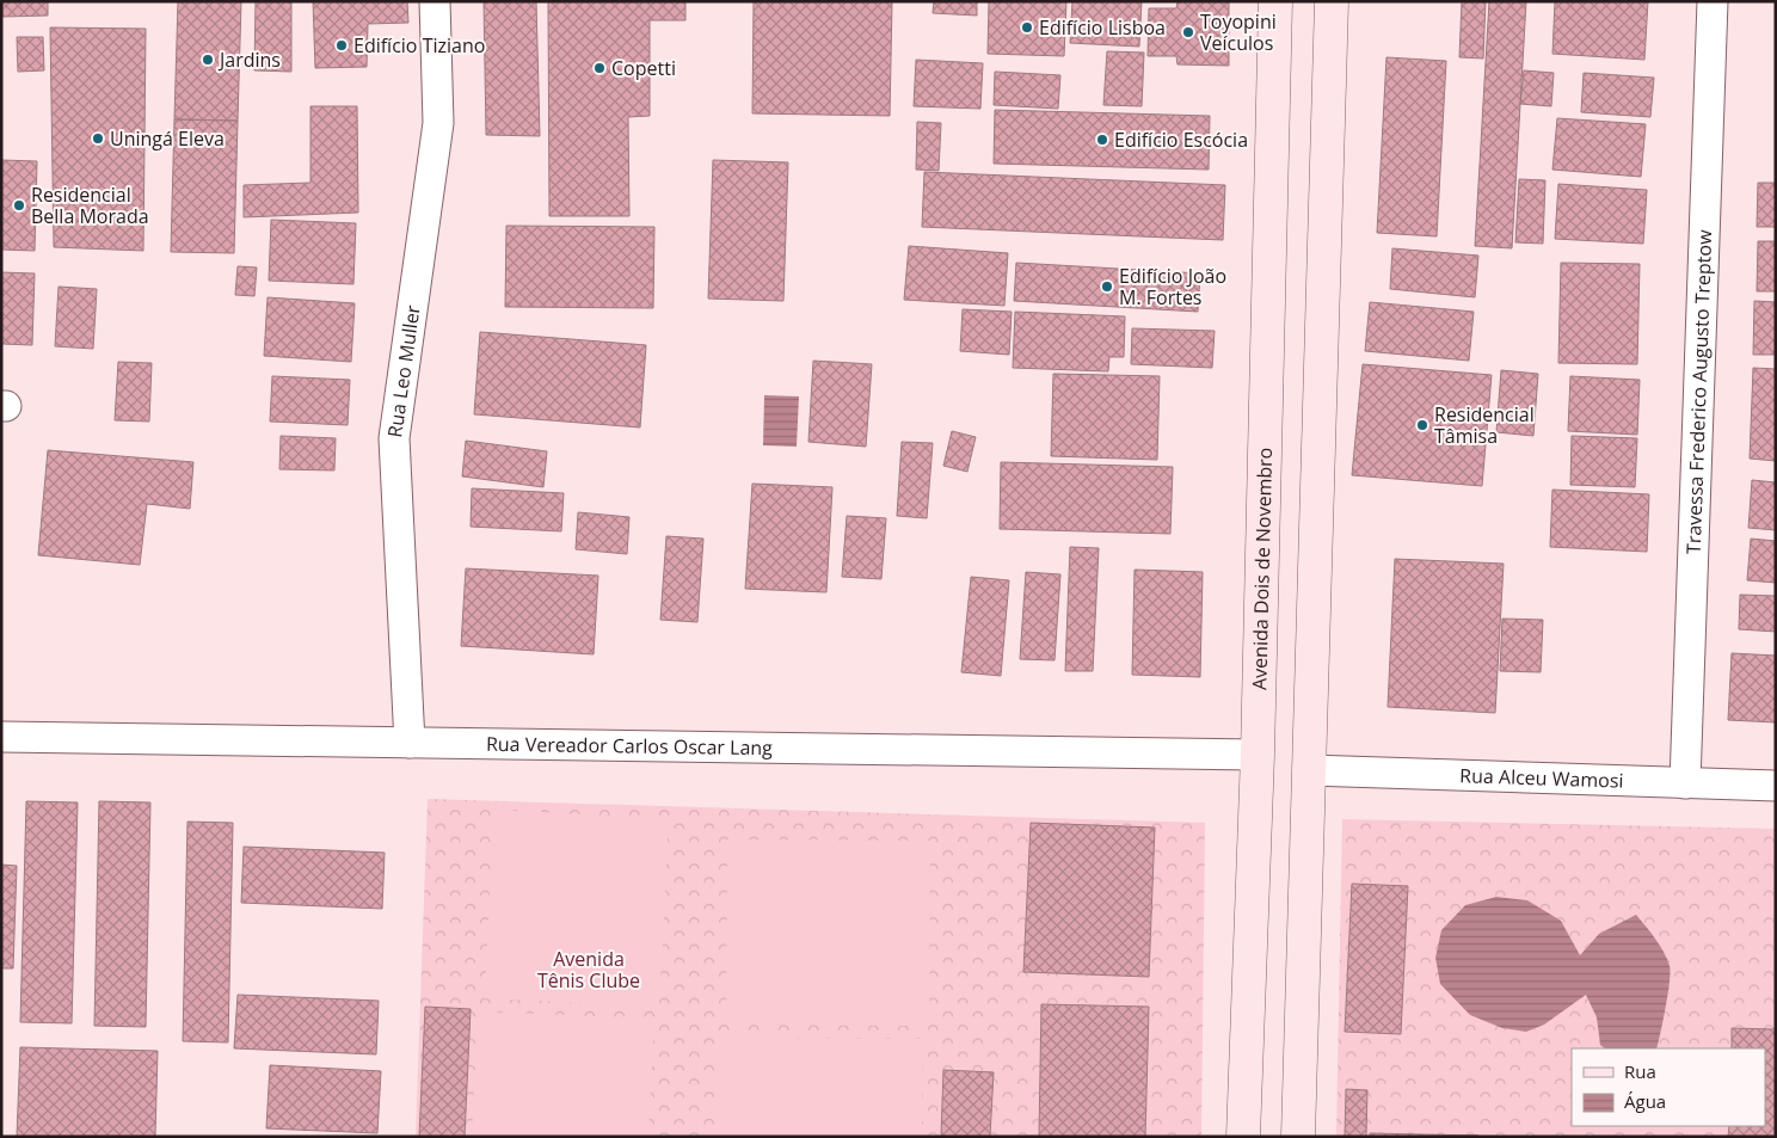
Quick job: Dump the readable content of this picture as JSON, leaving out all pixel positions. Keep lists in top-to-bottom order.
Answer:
{
  "streets": {
    "street": [
      "Rua Leo Muller",
      "Travessa Frederico Augusto Treptow",
      "Avenida Dois de Novembro",
      "Rua Vereador Carlos Oscar Lang",
      "Rua Alceu Wamosi"
    ]
  },
  "crossings": [
    ["Rua Leo Muller", "Rua Vereador Carlos Oscar Lang"],
    ["Travessa Frederico Augusto Treptow", "Rua Alceu Wamosi"],
    ["Avenida Dois de Novembro", "Rua Vereador Carlos Oscar Lang"]
  ],
  "parks": ["Avenida Tênis Clube"],
  "places": [
    "Edifício Lisboa",
    "Toyopini Veículos",
    "Edifício Tiziano",
    "Jardins",
    "Copetti",
    "Uningá Eleva",
    "Edifício Escócia",
    "Residencial Bella Morada",
    "Edifício João M. Fortes",
    "Residencial Tâmisa"
  ],
  "legend": ["Rua", "Água"]
}
